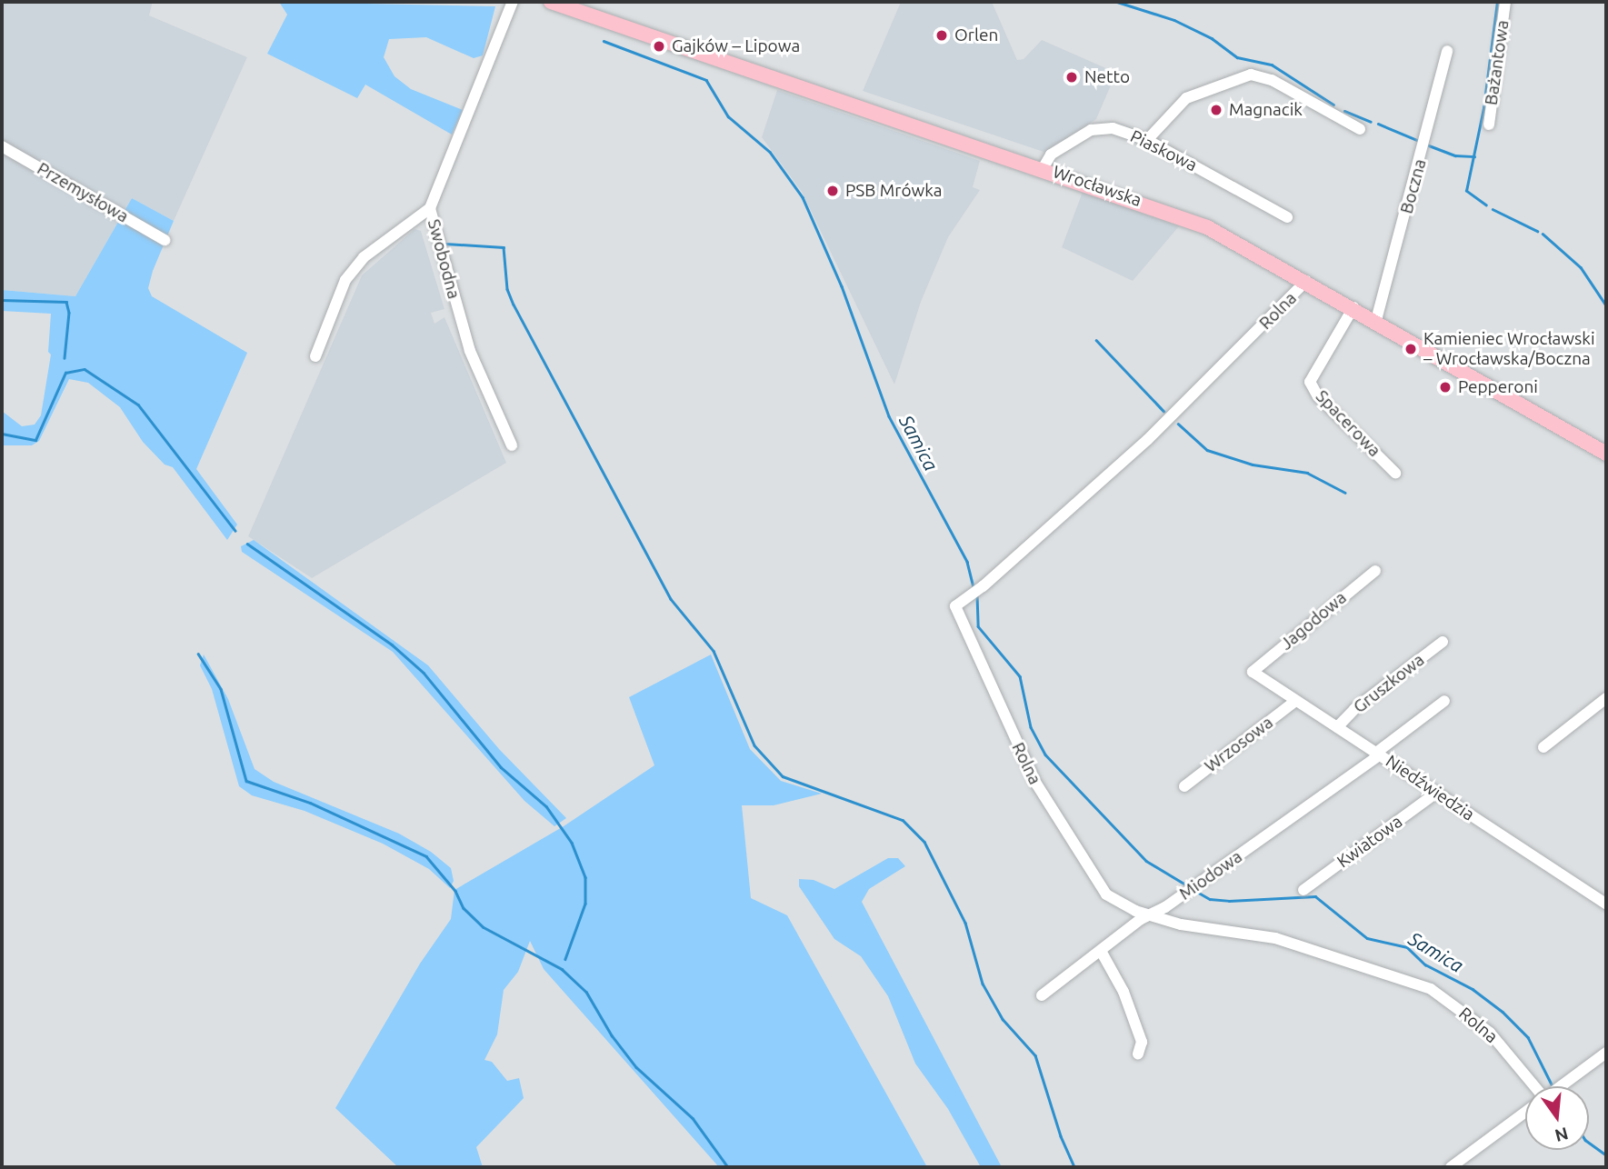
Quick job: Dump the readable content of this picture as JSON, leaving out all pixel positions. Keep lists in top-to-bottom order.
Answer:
{
  "streets": {
    "main road": ["Wrocławska"],
    "street": [
      "Bażantowa",
      "Piaskowa",
      "Boczna",
      "Przemysłowa",
      "Swobodna",
      "Rolna",
      "Spacerowa",
      "Jagodowa",
      "Gruszkowa",
      "Wrzosowa",
      "Niedźwiedzia",
      "Kwiatowa",
      "Miodowa"
    ]
  },
  "crossings": [
    ["Piaskowa", "Wrocławska"],
    ["Wrocławska", "Boczna"],
    ["Wrocławska", "Rolna"],
    ["Wrocławska", "Spacerowa"],
    ["Rolna", "Miodowa"],
    ["Jagodowa", "Niedźwiedzia"],
    ["Gruszkowa", "Niedźwiedzia"],
    ["Wrzosowa", "Niedźwiedzia"],
    ["Niedźwiedzia", "Kwiatowa"],
    ["Niedźwiedzia", "Miodowa"]
  ],
  "water": ["Samica"],
  "places": [
    "Orlen",
    "Gajków – Lipowa",
    "Netto",
    "Magnacik",
    "PSB Mrówka",
    "Kamieniec Wrocławski – Wrocławska/Boczna",
    "Pepperoni"
  ],
  "north": "bottom"
}
